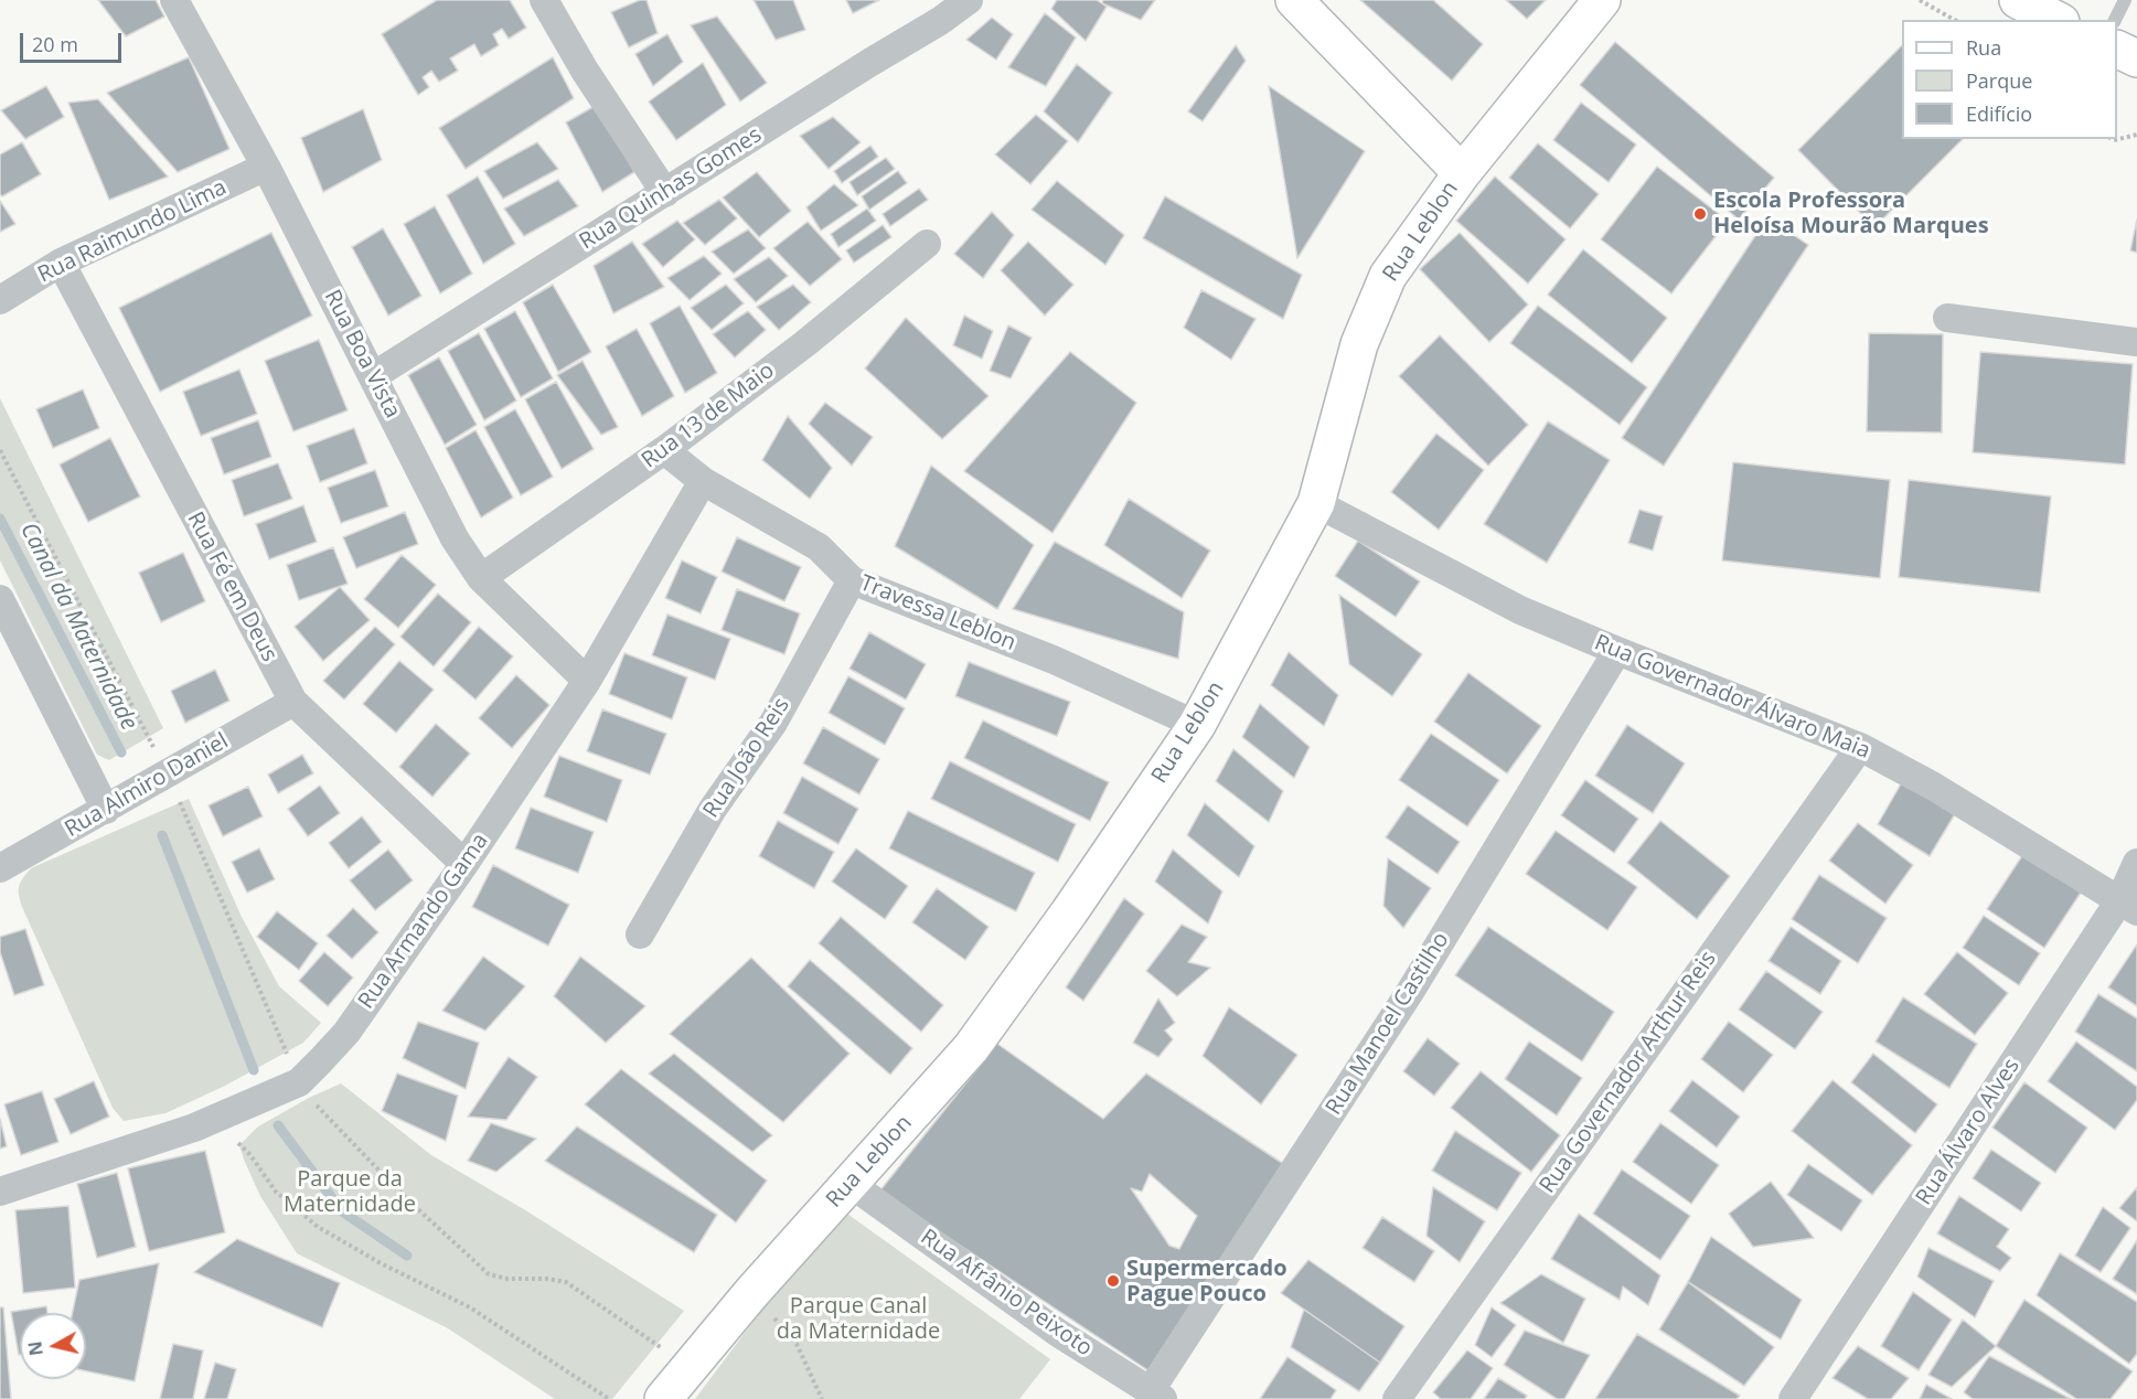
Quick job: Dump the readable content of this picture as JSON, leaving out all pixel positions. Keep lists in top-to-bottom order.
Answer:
{
  "streets": {
    "street": [
      "Rua Quinhas Gomes",
      "Rua Raimundo Lima",
      "Rua Leblon",
      "Rua Boa Vista",
      "Rua 13 de Maio",
      "Rua Fé em Deus",
      "Travessa Leblon",
      "Rua Governador Álvaro Maia",
      "Rua João Reis",
      "Rua Almiro Daniel",
      "Rua Armando Gama",
      "Rua Manoel Castilho",
      "Rua Governador Arthur Reis",
      "Rua Álvaro Alves",
      "Rua Afrânio Peixoto"
    ]
  },
  "crossings": [
    ["Rua Quinhas Gomes", "Rua Boa Vista"],
    ["Rua Raimundo Lima", "Rua Boa Vista"],
    ["Rua Raimundo Lima", "Rua Fé em Deus"],
    ["Rua Leblon", "Travessa Leblon"],
    ["Rua Leblon", "Rua Governador Álvaro Maia"],
    ["Rua Leblon", "Rua Afrânio Peixoto"],
    ["Rua Boa Vista", "Rua 13 de Maio"],
    ["Rua Boa Vista", "Rua Armando Gama"],
    ["Rua 13 de Maio", "Travessa Leblon"],
    ["Rua Fé em Deus", "Rua Almiro Daniel"],
    ["Rua Fé em Deus", "Rua Armando Gama"],
    ["Travessa Leblon", "Rua João Reis"],
    ["Travessa Leblon", "Rua Armando Gama"],
    ["Rua Governador Álvaro Maia", "Rua Manoel Castilho"],
    ["Rua Governador Álvaro Maia", "Rua Governador Arthur Reis"],
    ["Rua Governador Álvaro Maia", "Rua Álvaro Alves"],
    ["Rua Manoel Castilho", "Rua Afrânio Peixoto"]
  ],
  "water": ["Canal da Maternidade"],
  "parks": ["Parque da Maternidade", "Parque Canal da Maternidade"],
  "places": ["Escola Professora Heloísa Mourão Marques", "Supermercado Pague Pouco"],
  "legend": ["Rua", "Parque", "Edifício"],
  "scale_bar": "20 m",
  "north": "left"
}
